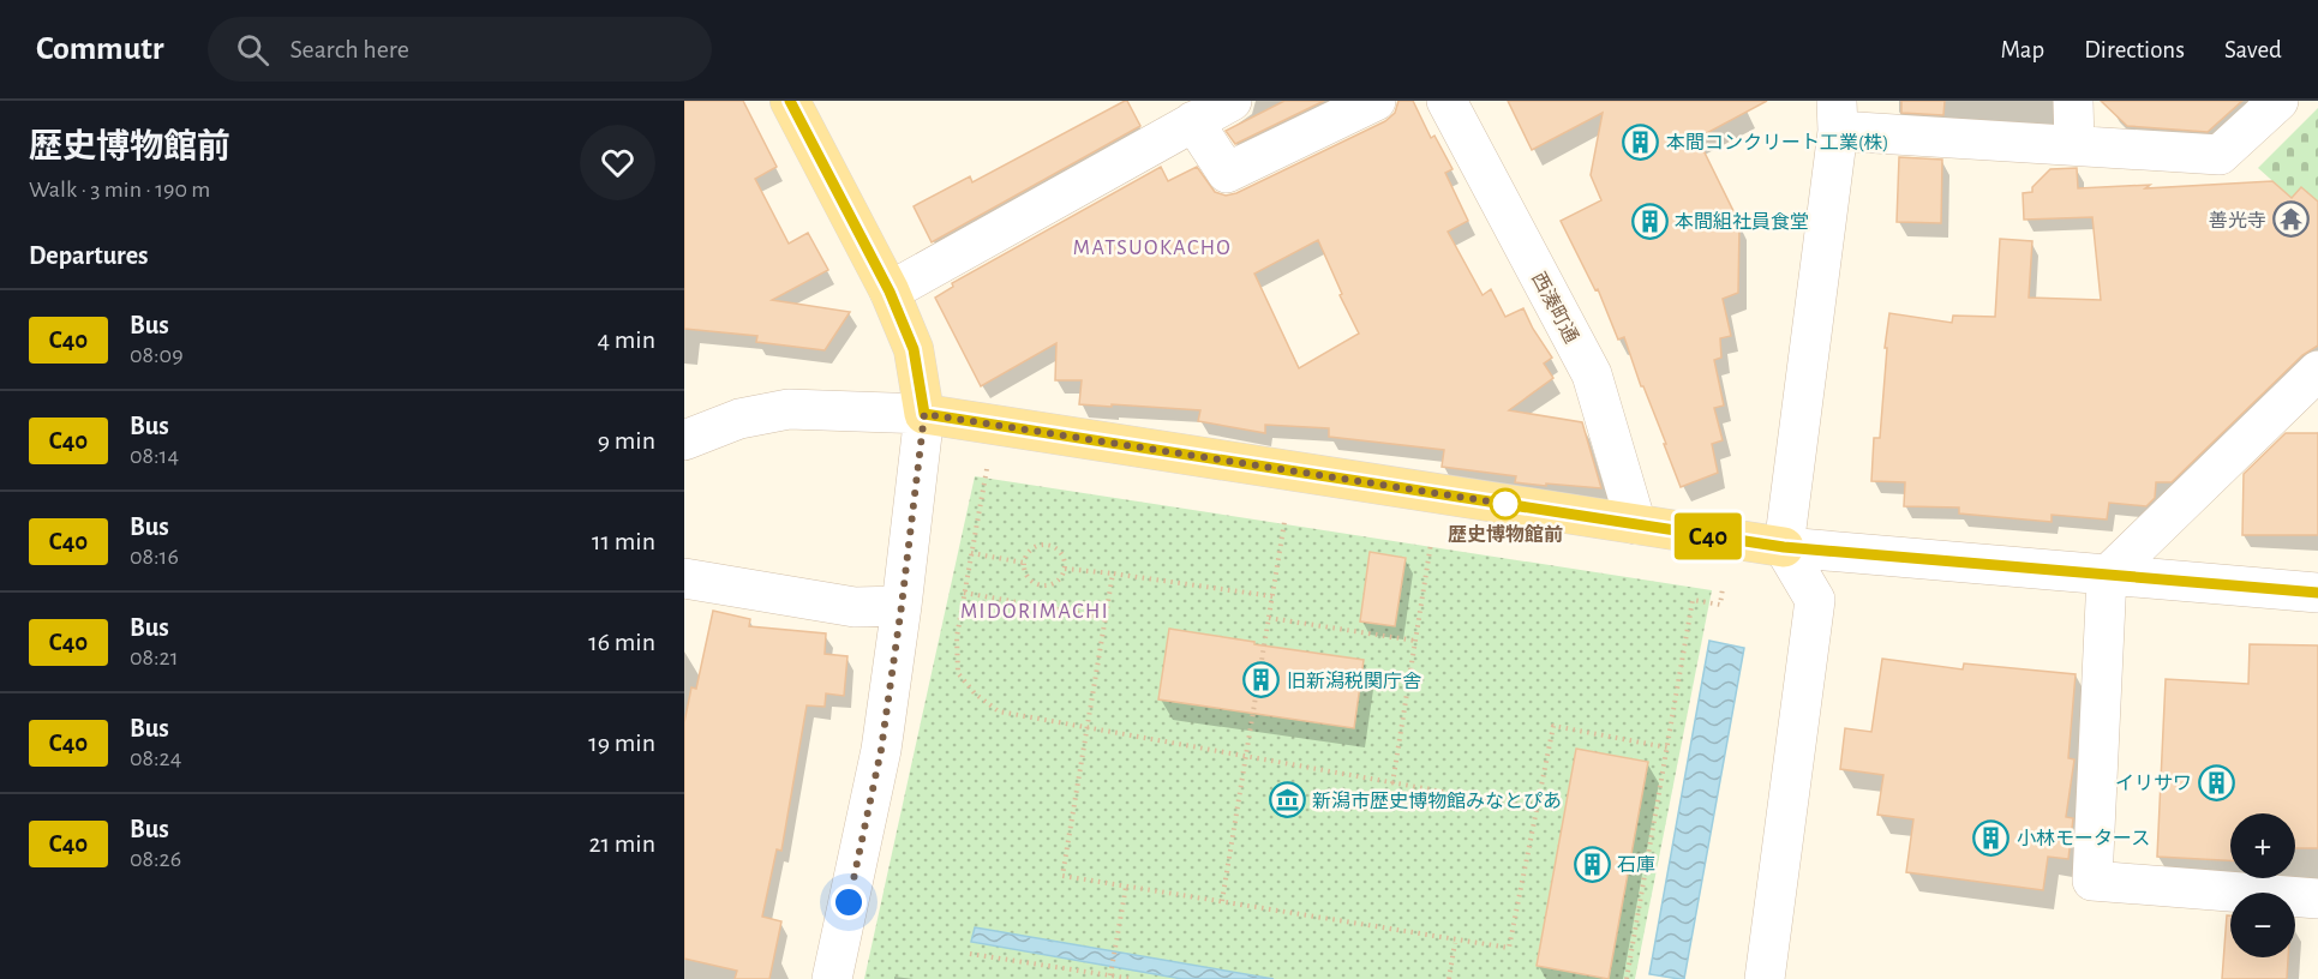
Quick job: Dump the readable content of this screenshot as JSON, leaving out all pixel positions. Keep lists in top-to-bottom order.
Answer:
{
  "streets": {
    "street": ["西湊町通"]
  },
  "districts": ["MATSUOKACHO", "MIDORIMACHI"],
  "places": {
    "building": [
      "本間コンクリート工業(株)",
      "本間組社員食堂",
      "旧新潟税関庁舎",
      "イリサワ",
      "小林モータース",
      "石庫"
    ],
    "temple": ["善光寺"],
    "other": ["歴史博物館前"],
    "museum": ["新潟市歴史博物館みなとぴあ"]
  },
  "lines": ["bus line C40"],
  "page": {
    "header": "Commutr",
    "search": "Search here",
    "nav": ["Map", "Directions", "Saved"],
    "heading": [
      ["歴史博物館前", "Walk · 3 min · 190 m"],
      "Departures"
    ],
    "on_map": "C40",
    "list": [
      {
        "mark": "C40",
        "name": "Bus",
        "note": "08:09",
        "value": "4 min"
      },
      {
        "mark": "C40",
        "name": "Bus",
        "note": "08:14",
        "value": "9 min"
      },
      {
        "mark": "C40",
        "name": "Bus",
        "note": "08:16",
        "value": "11 min"
      },
      {
        "mark": "C40",
        "name": "Bus",
        "note": "08:21",
        "value": "16 min"
      },
      {
        "mark": "C40",
        "name": "Bus",
        "note": "08:24",
        "value": "19 min"
      },
      {
        "mark": "C40",
        "name": "Bus",
        "note": "08:26",
        "value": "21 min"
      }
    ],
    "map_buttons": ["+", "−"]
  }
}
